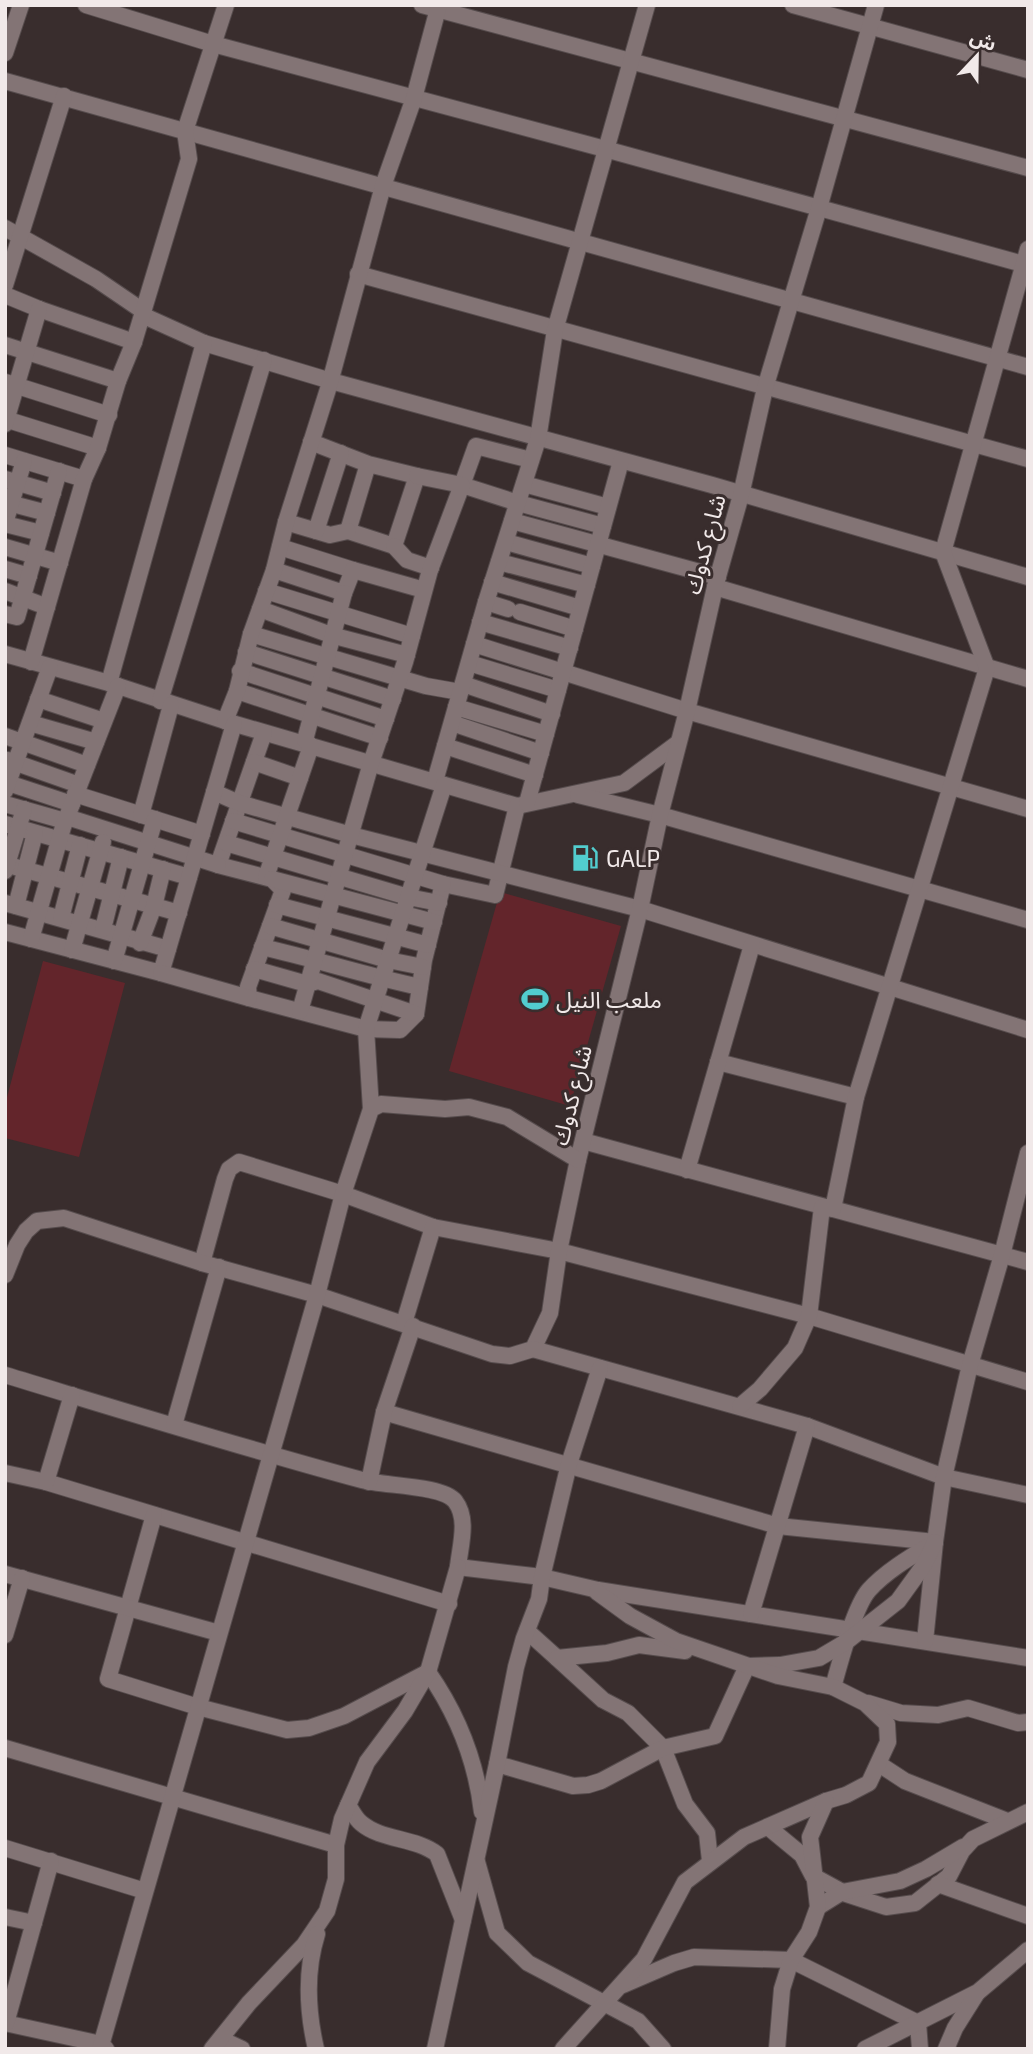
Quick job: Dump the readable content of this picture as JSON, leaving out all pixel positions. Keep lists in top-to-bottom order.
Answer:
{
  "streets": {
    "street": ["شارع كدوك"]
  },
  "places": {
    "fuel station": ["GALP"],
    "sports": ["ملعب النيل"]
  },
  "north": "top"
}
